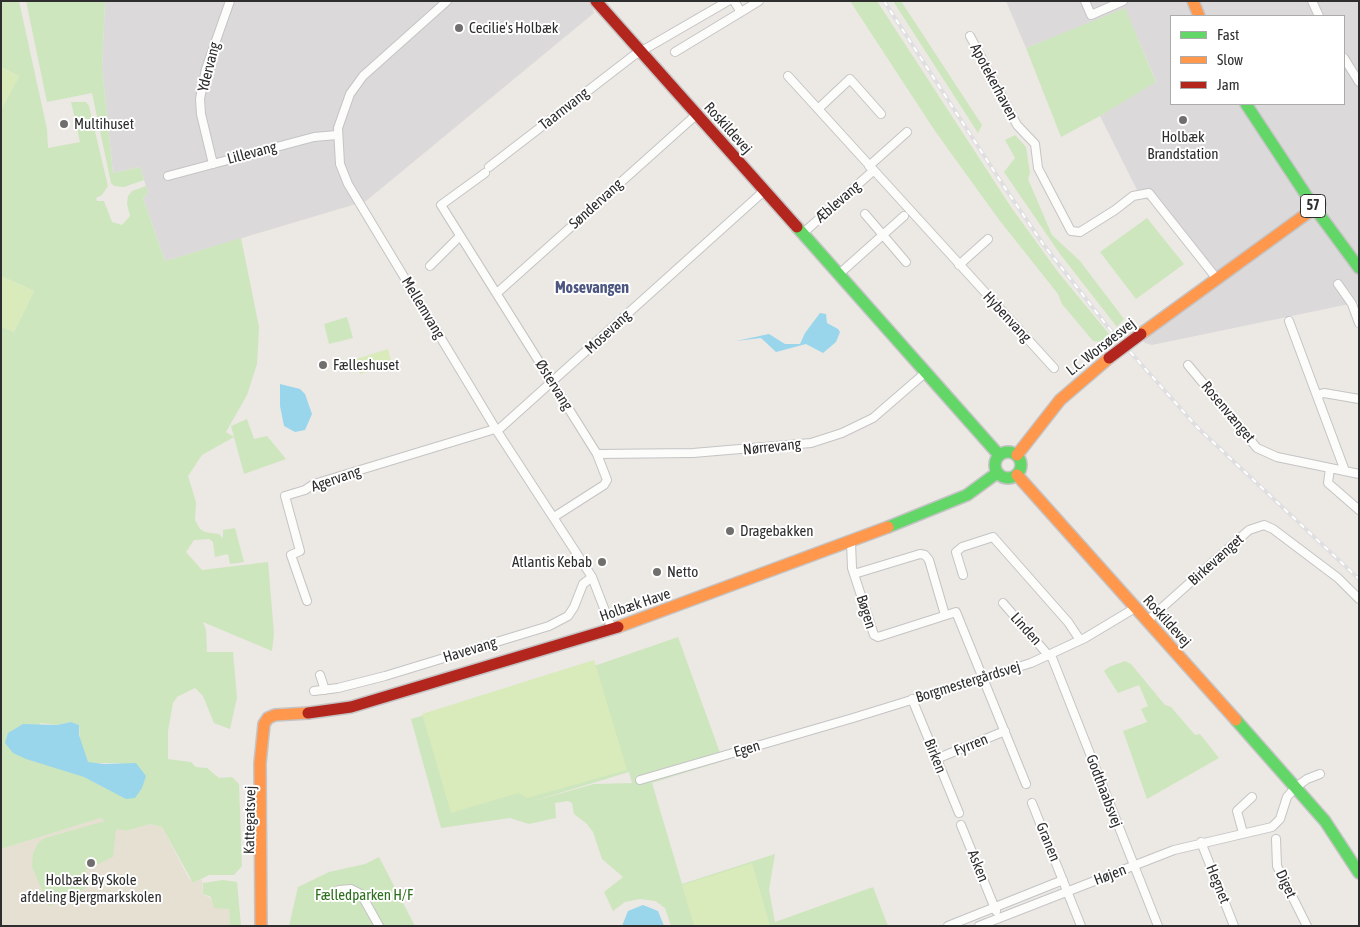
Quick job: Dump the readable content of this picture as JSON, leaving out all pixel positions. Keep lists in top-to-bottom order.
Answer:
{
  "streets": {
    "street": [
      "Ydervang",
      "Apotekerhaven",
      "Taarnvang",
      "Roskildevej",
      "Lillevang",
      "Æblevang",
      "Søndervang",
      "57",
      "Mellemvang",
      "Hybenvang",
      "Mosevang",
      "L.C. Worsøesvej",
      "Østervang",
      "Rosenvænget",
      "Nørrevang",
      "Agervang",
      "Birkevænget",
      "Holbæk Have",
      "Bøgen",
      "Linden",
      "Havevang",
      "Borgmestergårdsvej",
      "Fyrren",
      "Egen",
      "Birken",
      "Godthaabsvej",
      "Kattegatsvej",
      "Granen",
      "Asken",
      "Højen",
      "Hegnet",
      "Diget"
    ]
  },
  "crossings": [
    ["Ydervang", "Lillevang"],
    ["Apotekerhaven", "L.C. Worsøesvej"],
    ["Taarnvang", "Roskildevej"],
    ["Taarnvang", "Østervang"],
    ["Roskildevej", "Æblevang"],
    ["Roskildevej", "Søndervang"],
    ["Roskildevej", "Mosevang"],
    ["Roskildevej", "L.C. Worsøesvej"],
    ["Roskildevej", "Nørrevang"],
    ["Roskildevej", "Birkevænget"],
    ["Roskildevej", "Holbæk Have"],
    ["Roskildevej", "Borgmestergårdsvej"],
    ["Roskildevej", "Højen"],
    ["Lillevang", "Mellemvang"],
    ["Æblevang", "Hybenvang"],
    ["Søndervang", "Østervang"],
    ["57", "L.C. Worsøesvej"],
    ["Mellemvang", "Mosevang"],
    ["Mellemvang", "Østervang"],
    ["Mellemvang", "Agervang"],
    ["Mellemvang", "Holbæk Have"],
    ["Mellemvang", "Havevang"],
    ["Mosevang", "Østervang"],
    ["Mosevang", "Agervang"],
    ["L.C. Worsøesvej", "Holbæk Have"],
    ["Østervang", "Nørrevang"],
    ["Holbæk Have", "Bøgen"],
    ["Holbæk Have", "Kattegatsvej"],
    ["Linden", "Borgmestergårdsvej"],
    ["Linden", "Godthaabsvej"],
    ["Borgmestergårdsvej", "Fyrren"],
    ["Borgmestergårdsvej", "Egen"],
    ["Borgmestergårdsvej", "Birken"],
    ["Borgmestergårdsvej", "Godthaabsvej"],
    ["Fyrren", "Birken"],
    ["Godthaabsvej", "Højen"],
    ["Granen", "Asken"],
    ["Granen", "Højen"],
    ["Asken", "Højen"],
    ["Højen", "Hegnet"]
  ],
  "districts": ["Mosevangen"],
  "parks": ["Fælledparken H/F"],
  "places": [
    "Cecilie's Holbæk",
    "Holbæk Brandstation",
    "Multihuset",
    "Fælleshuset",
    "Dragebakken",
    "Atlantis Kebab",
    "Netto",
    "Holbæk By Skole afdeling Bjergmarkskolen"
  ],
  "legend": ["Fast", "Slow", "Jam"]
}
